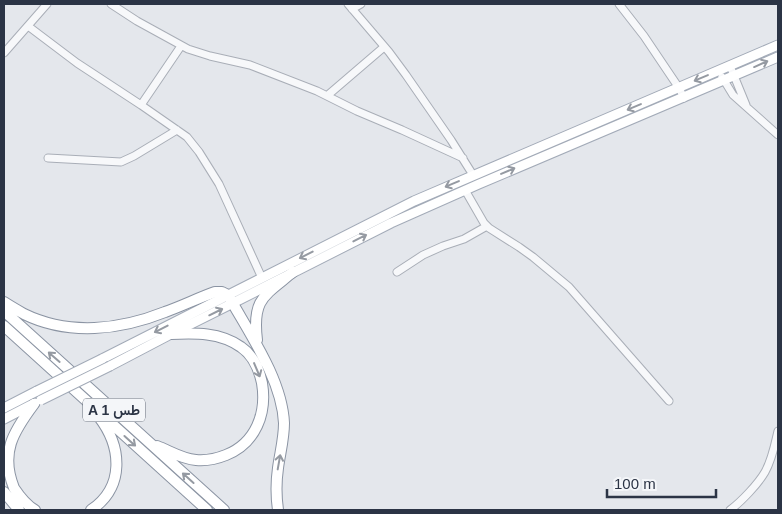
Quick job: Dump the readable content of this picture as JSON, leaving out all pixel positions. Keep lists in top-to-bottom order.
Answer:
{
  "streets": {
    "highway": ["A 1 طس"]
  },
  "scale_bar": "100 m"
}
